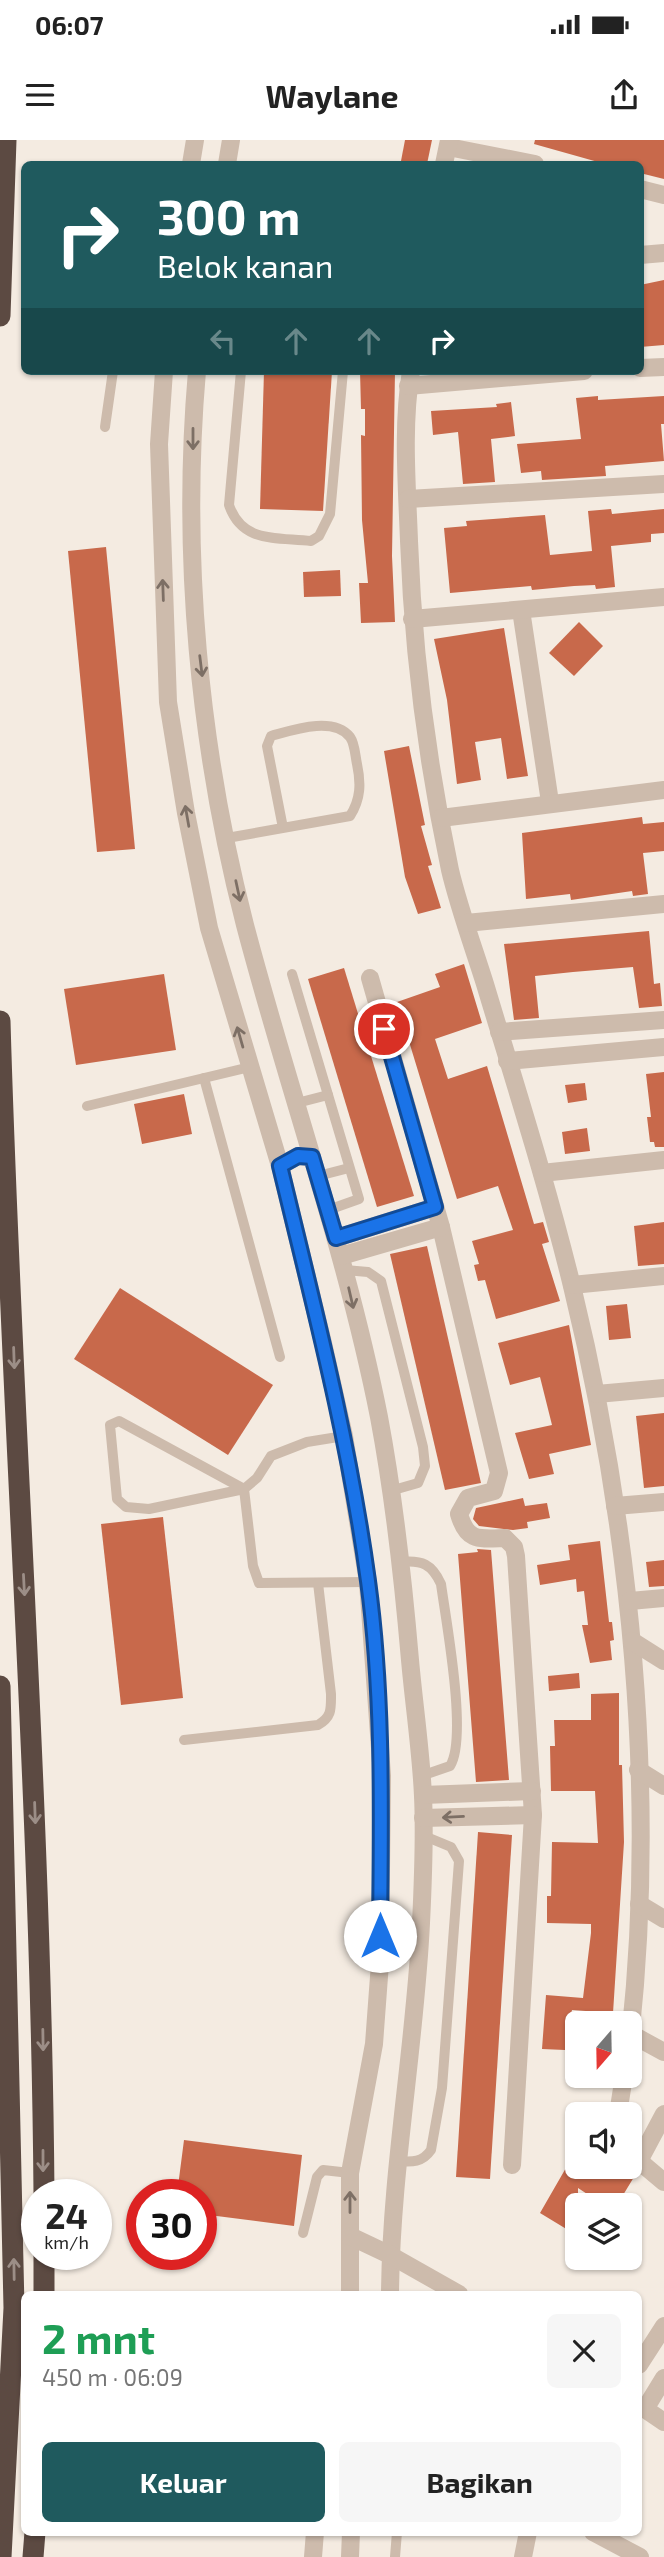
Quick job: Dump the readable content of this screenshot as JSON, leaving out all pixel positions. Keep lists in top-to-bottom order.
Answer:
{
  "north": "bottom",
  "page": {
    "status": "06:07",
    "header": "Waylane",
    "turn": ["300 m", "Belok kanan"],
    "speed": "24 km/h",
    "limit": "30",
    "heading": ["2 mnt", "450 m · 06:09"],
    "buttons": ["Keluar", "Bagikan"]
  }
}
